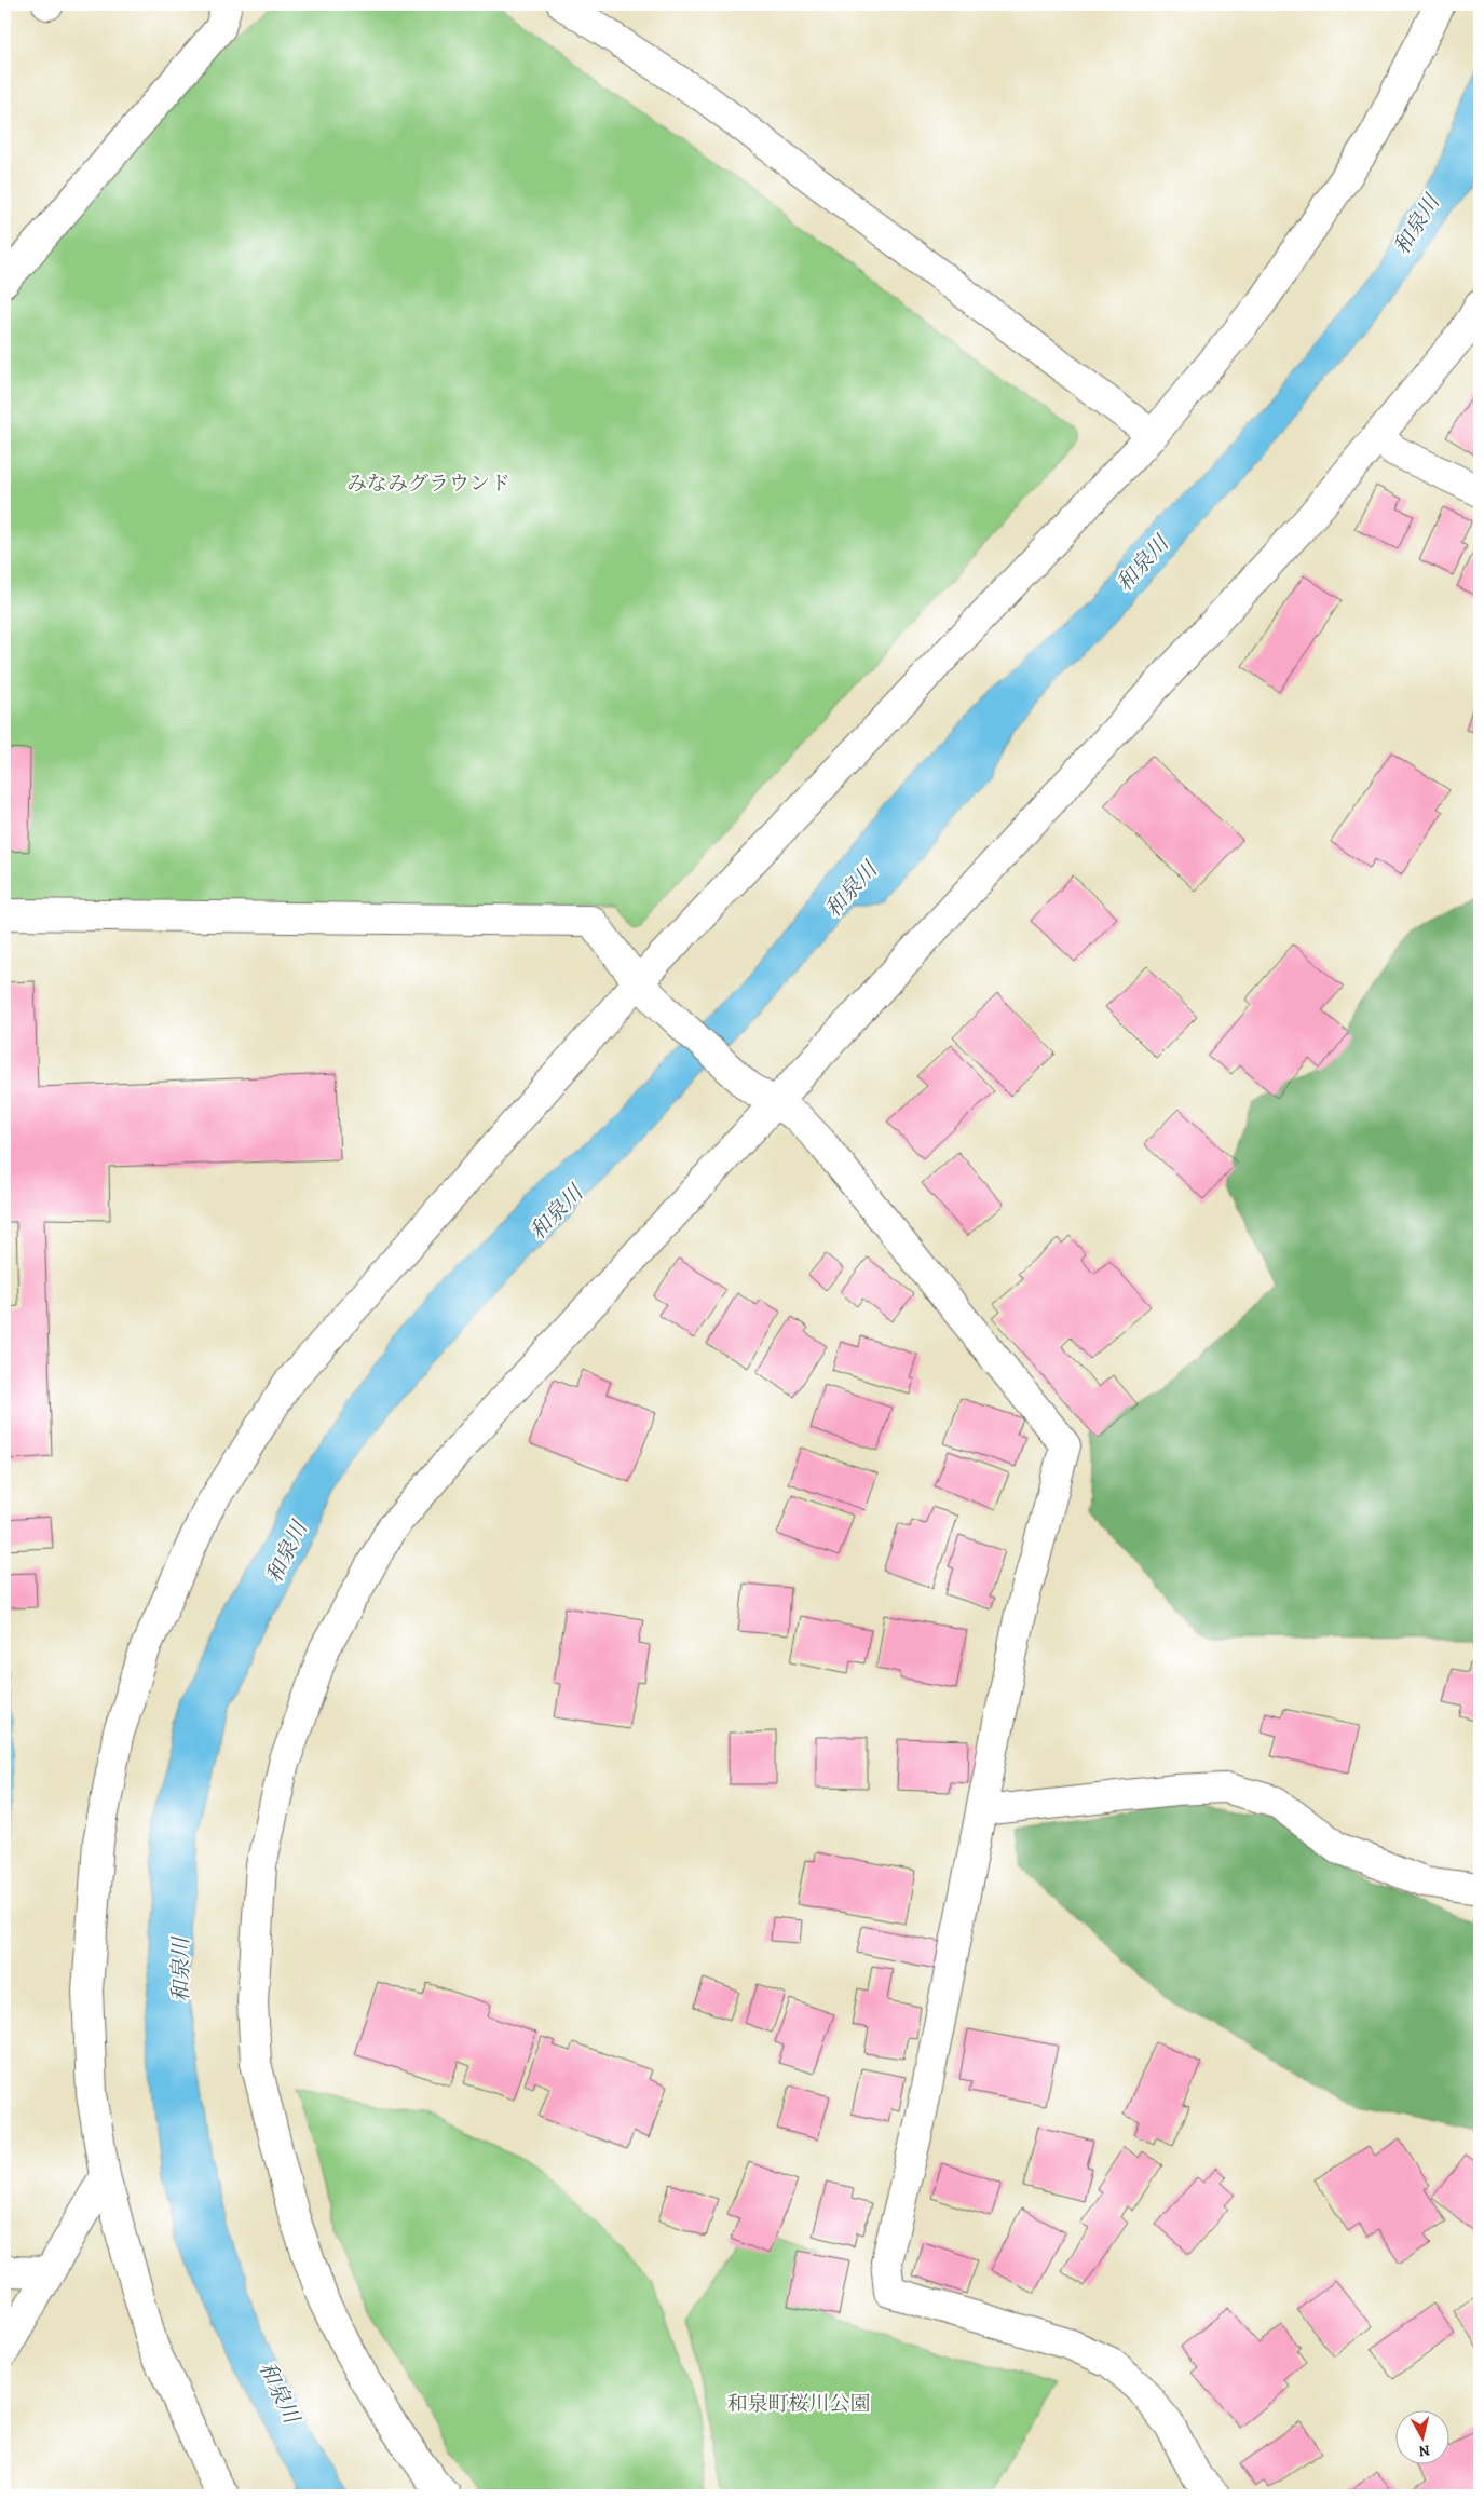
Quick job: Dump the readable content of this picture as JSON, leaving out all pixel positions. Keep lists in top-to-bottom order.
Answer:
{
  "water": ["和泉川"],
  "parks": ["みなみグラウンド", "和泉町桜川公園"],
  "north": "bottom"
}
